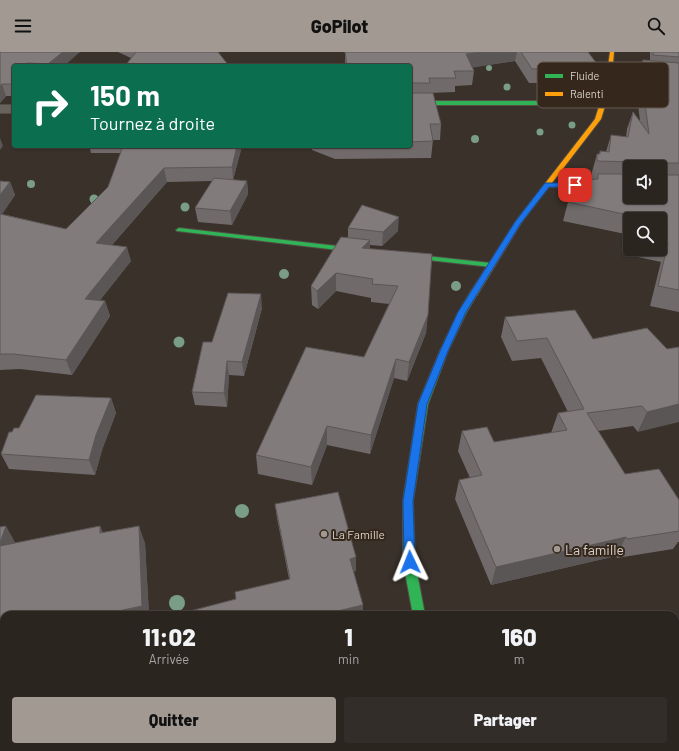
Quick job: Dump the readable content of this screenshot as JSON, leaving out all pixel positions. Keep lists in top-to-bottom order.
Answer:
{
  "places": ["La Famille", "La famille"],
  "legend": ["Fluide", "Ralenti"],
  "page": {
    "header": "GoPilot",
    "turn": ["150 m", "Tournez à droite"],
    "eta": [
      "11:02",
      "Arrivée",
      "1",
      "min",
      "160",
      "m"
    ],
    "buttons": ["Quitter", "Partager"]
  }
}
